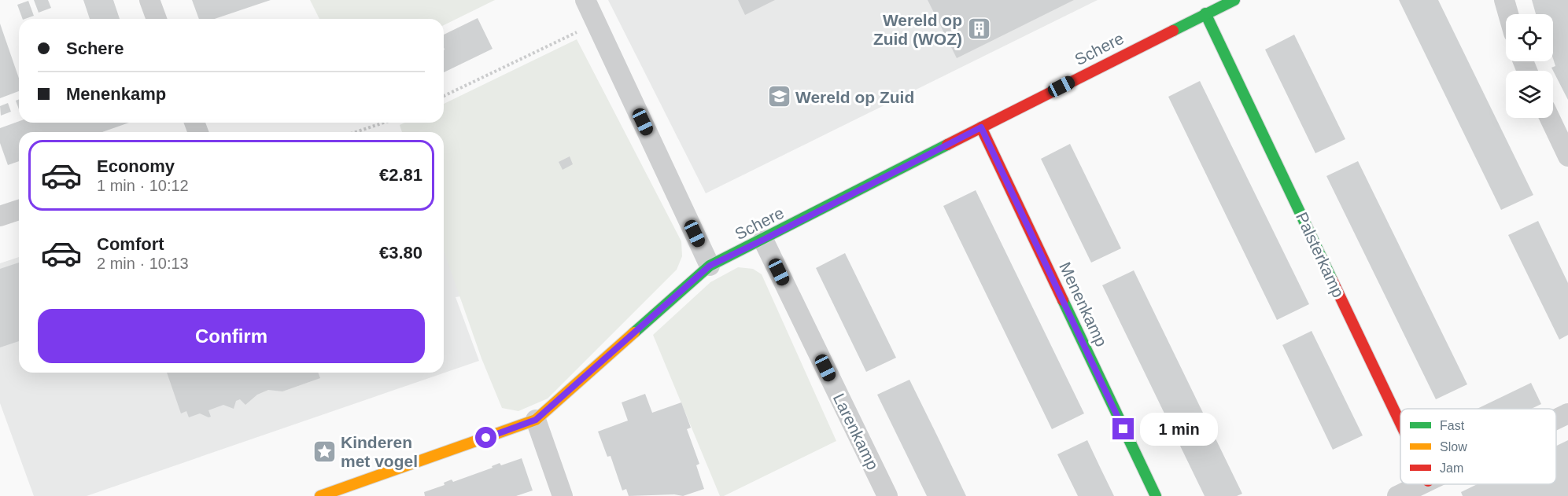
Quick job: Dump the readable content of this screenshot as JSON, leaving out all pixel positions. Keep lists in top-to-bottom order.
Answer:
{
  "streets": {
    "street": [
      "Schere",
      "Palsterkamp",
      "Menenkamp",
      "Larenkamp"
    ]
  },
  "crossings": [
    ["Schere", "Palsterkamp"],
    ["Schere", "Menenkamp"],
    ["Schere", "Larenkamp"]
  ],
  "places": {
    "building": ["Wereld op Zuid (WOZ)"],
    "school or university": ["Wereld op Zuid"],
    "place": ["Kinderen met vogel"]
  },
  "legend": ["Fast", "Slow", "Jam"],
  "page": {
    "banner": ["Schere", "Menenkamp"],
    "list": [
      {
        "name": "Economy",
        "note": "1 min · 10:12",
        "value": "€2.81"
      },
      {
        "name": "Comfort",
        "note": "2 min · 10:13",
        "value": "€3.80"
      }
    ],
    "buttons": "Confirm",
    "bubble": "1 min"
  }
}
